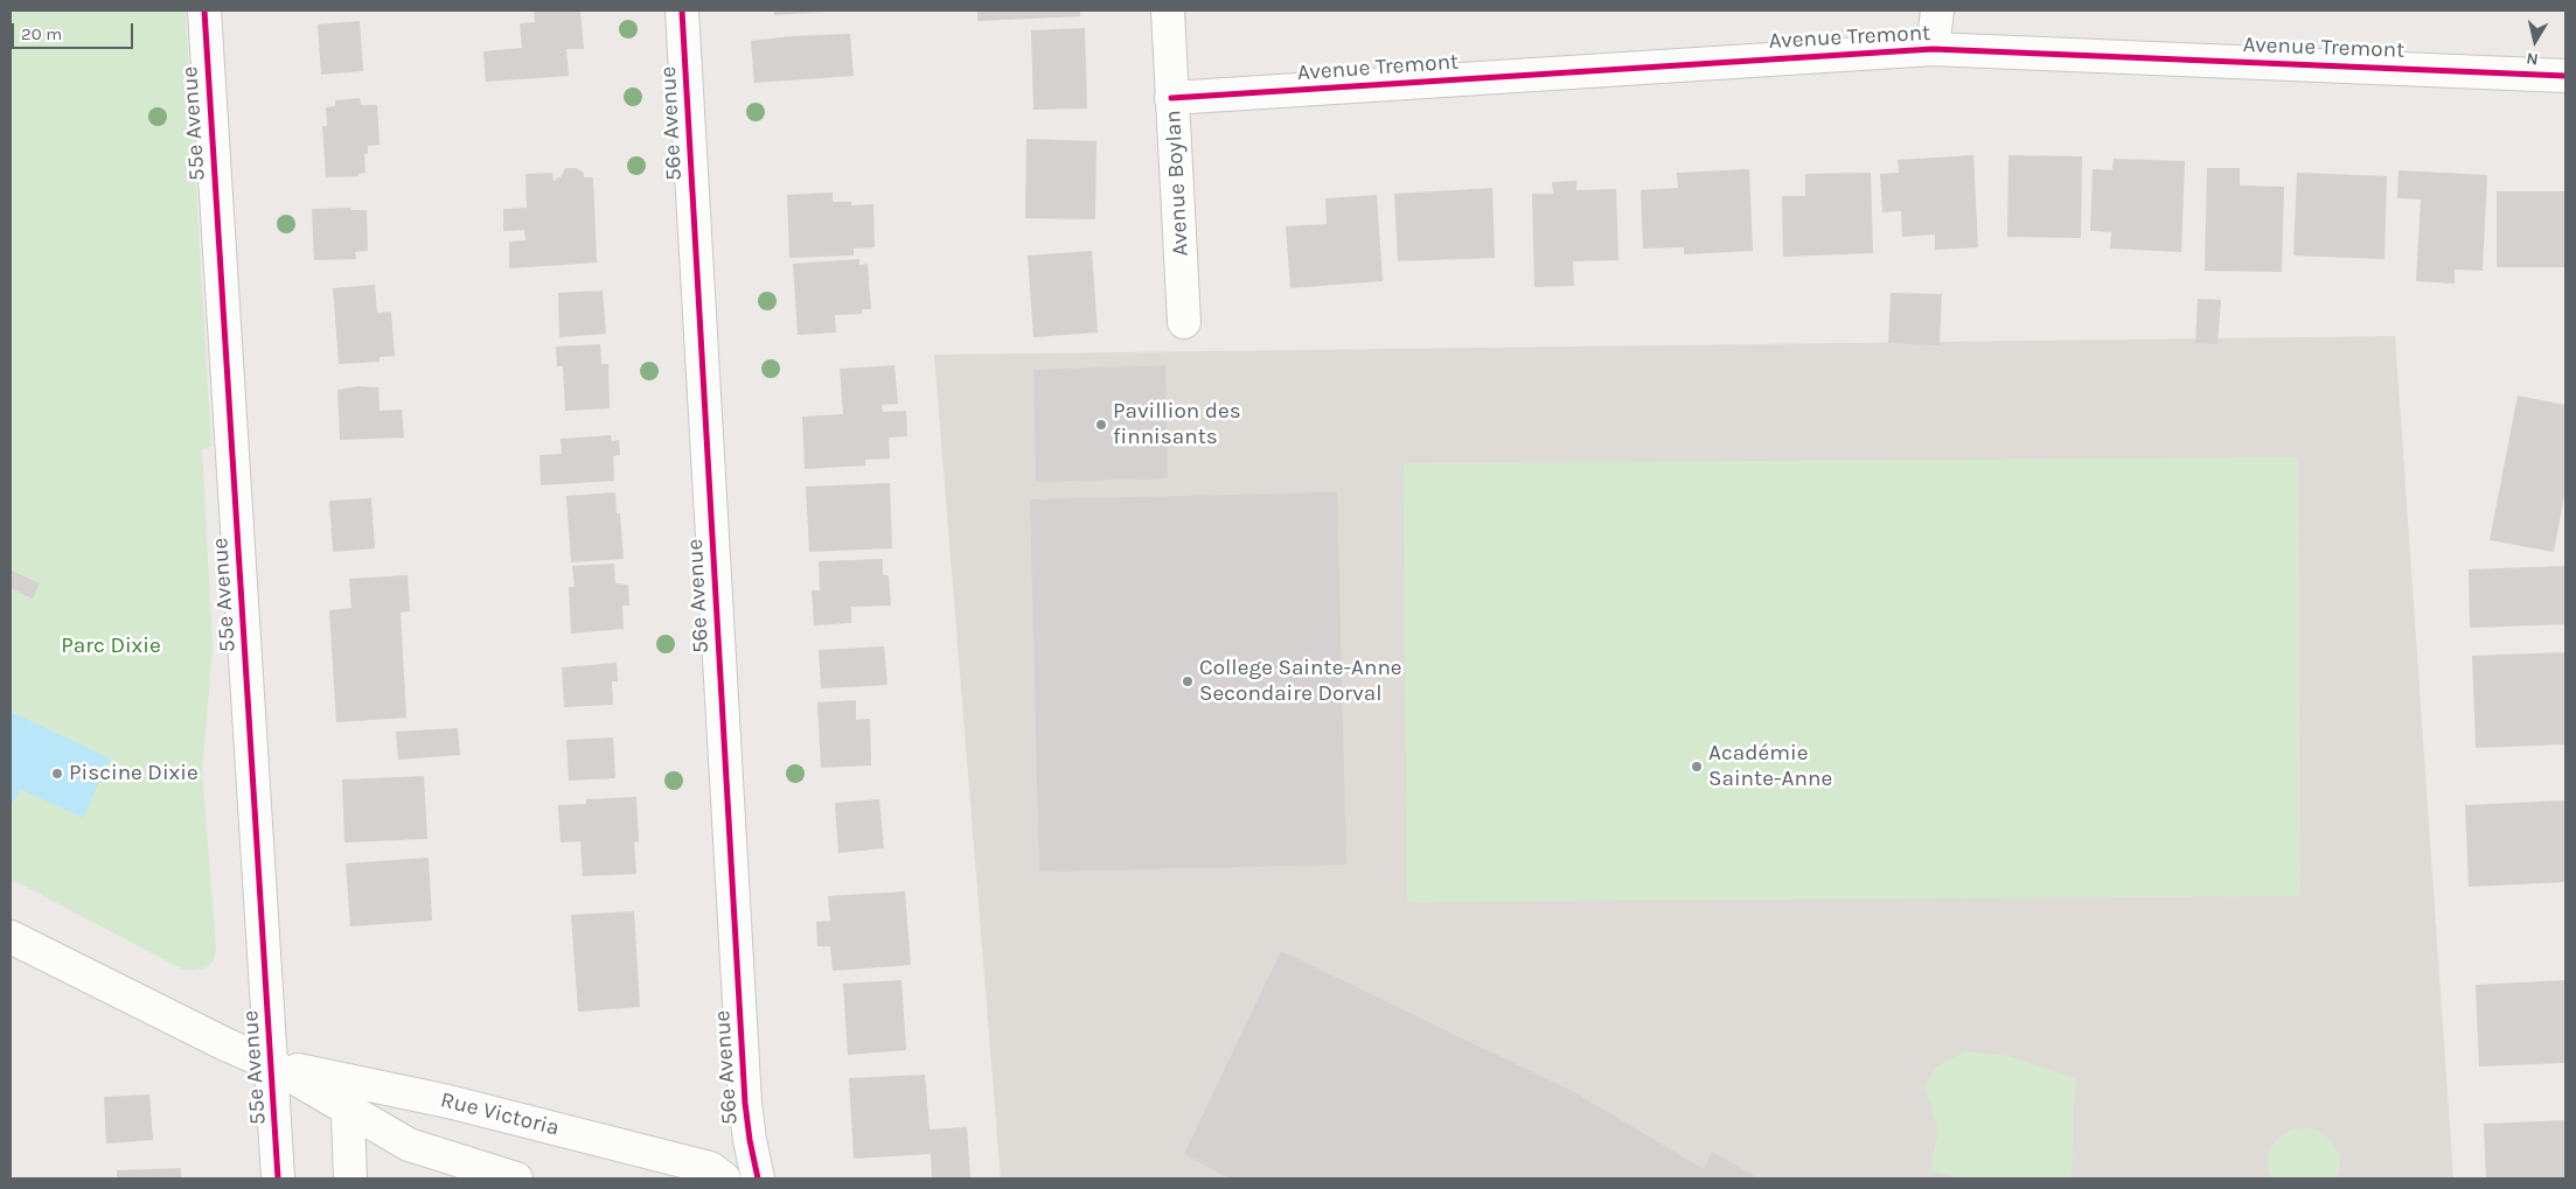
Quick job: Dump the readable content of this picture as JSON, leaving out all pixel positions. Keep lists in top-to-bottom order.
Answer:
{
  "streets": {
    "street": [
      "Avenue Tremont",
      "55e Avenue",
      "56e Avenue",
      "Avenue Boylan",
      "Rue Victoria"
    ]
  },
  "crossings": [
    ["Avenue Tremont", "Avenue Boylan"],
    ["55e Avenue", "Rue Victoria"]
  ],
  "parks": ["Parc Dixie"],
  "places": [
    "Pavillion des finnisants",
    "College Sainte-Anne Secondaire Dorval",
    "Académie Sainte-Anne",
    "Piscine Dixie"
  ],
  "scale_bar": "20 m",
  "north": "bottom"
}
